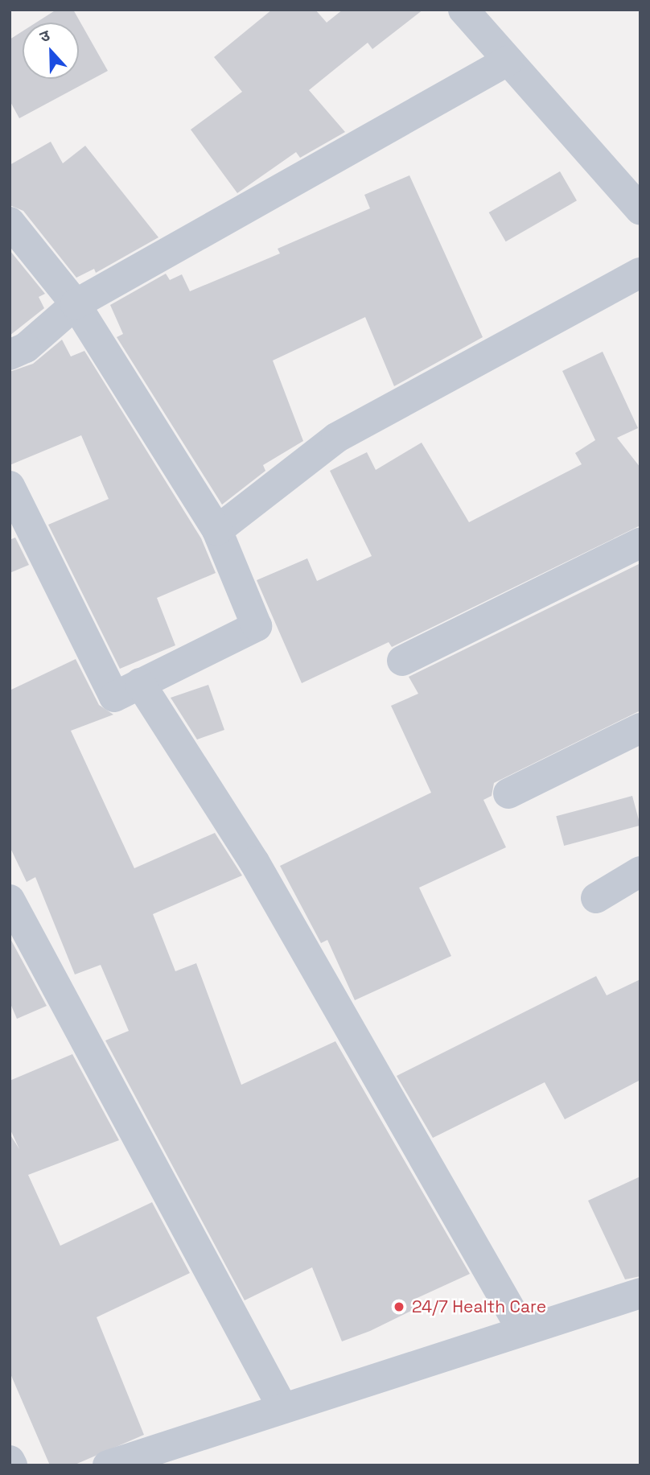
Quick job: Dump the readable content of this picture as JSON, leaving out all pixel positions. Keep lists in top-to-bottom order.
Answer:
{
  "places": ["24/7 Health Care"],
  "north": "top"
}
